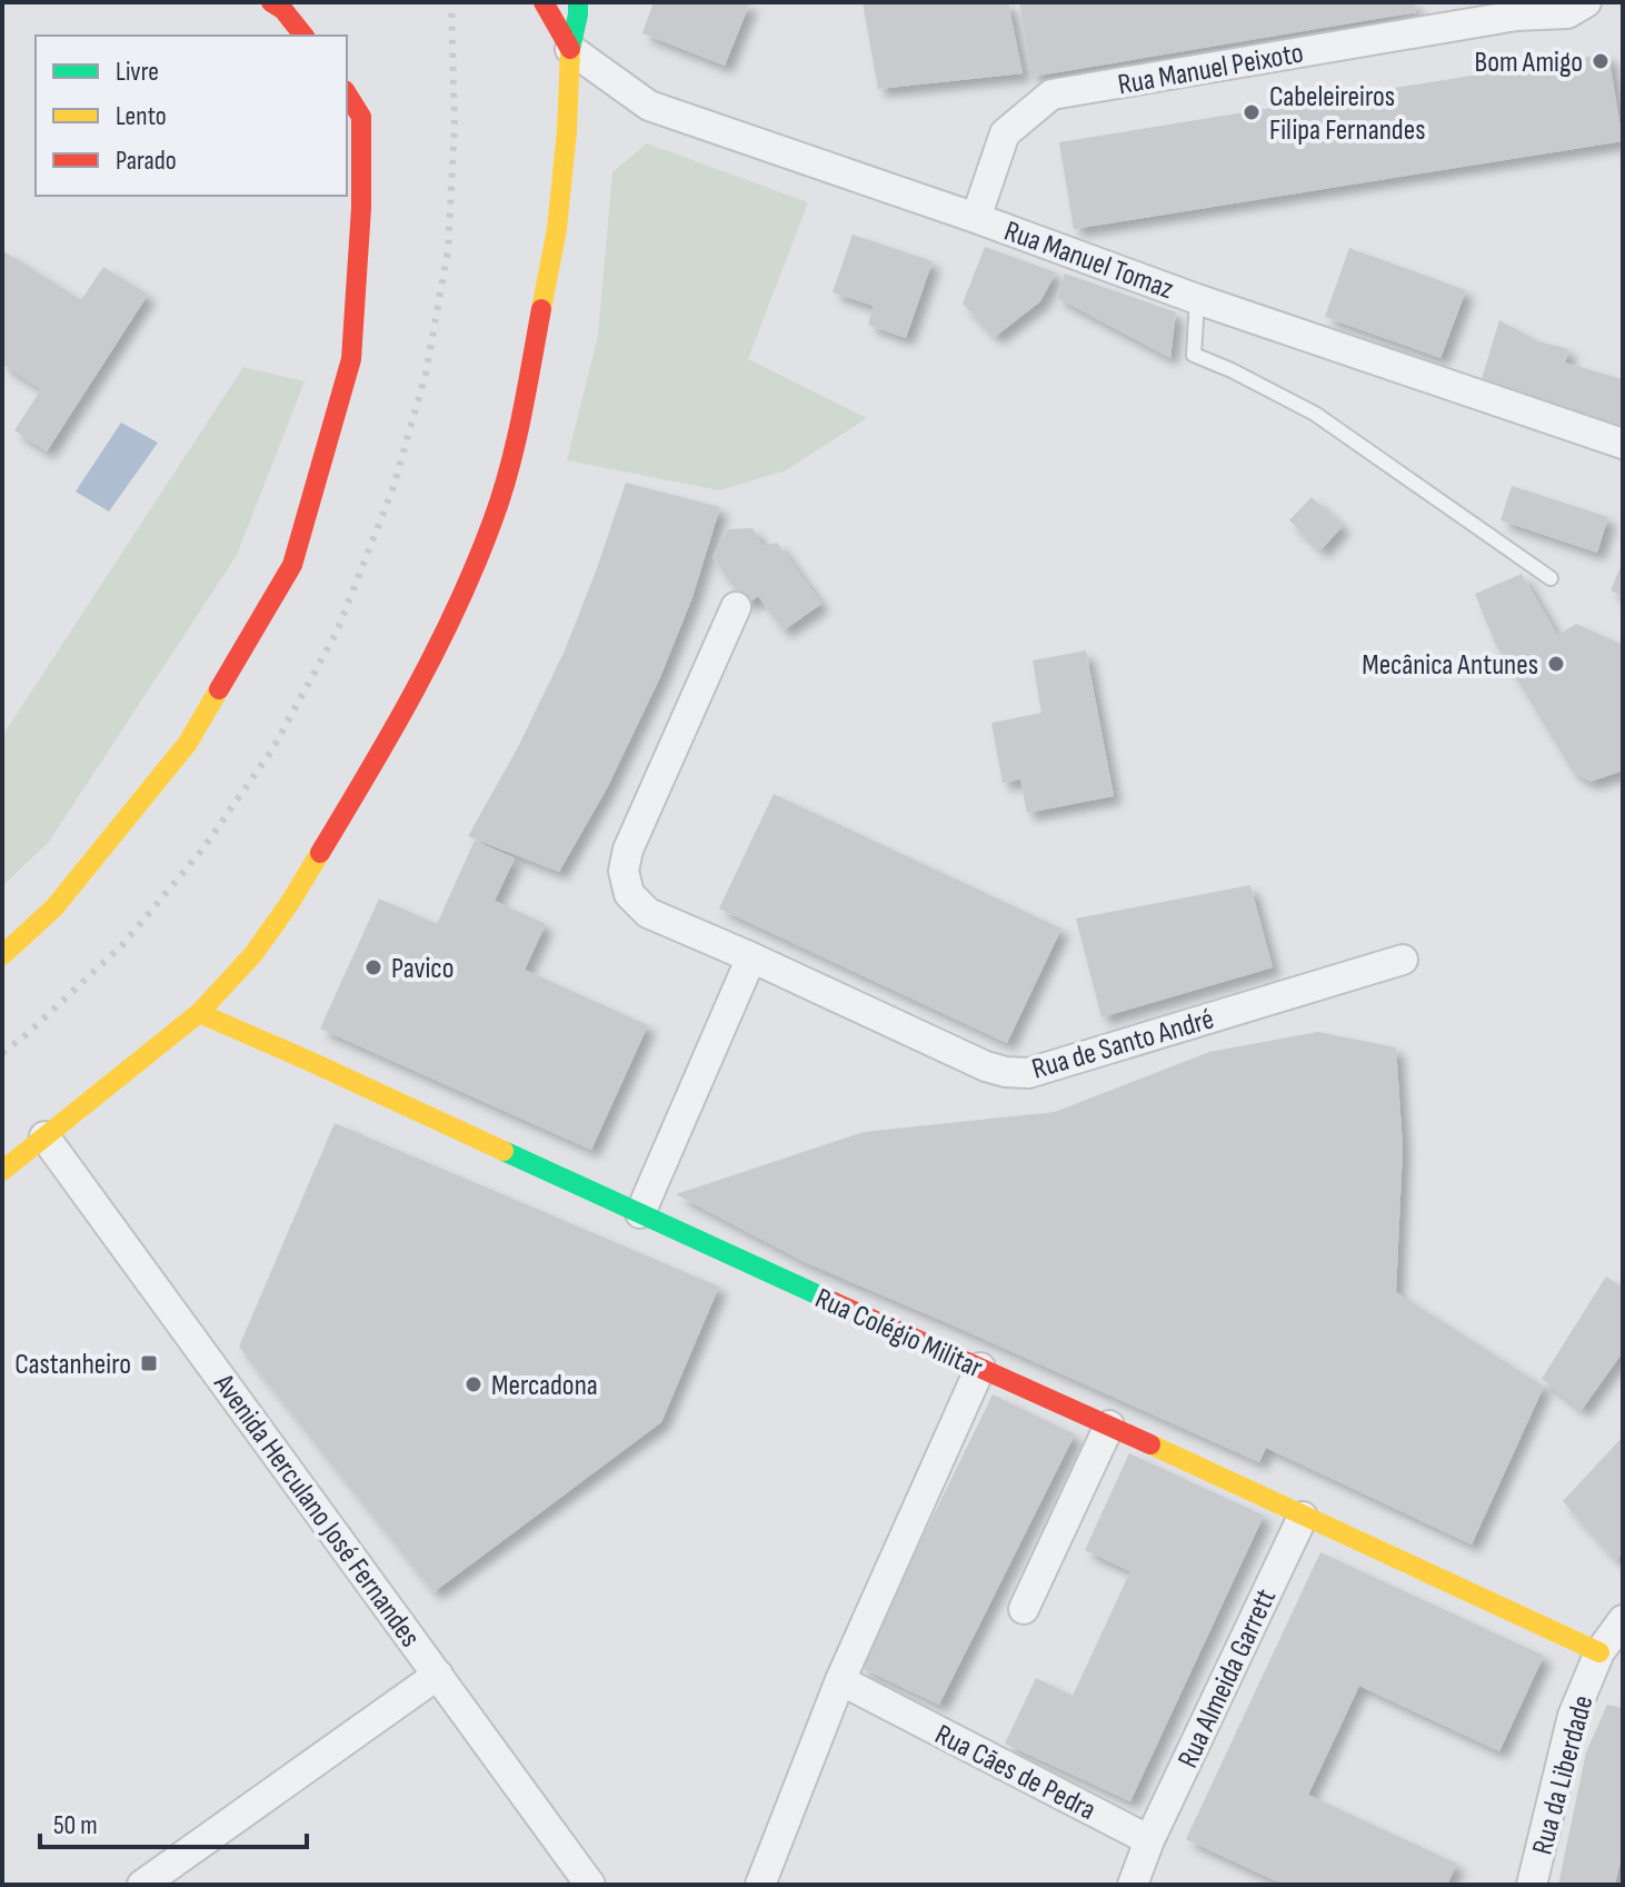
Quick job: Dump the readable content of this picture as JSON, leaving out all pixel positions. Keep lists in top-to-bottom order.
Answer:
{
  "streets": {
    "main road": ["Rua Colégio Militar"],
    "street": [
      "Rua Manuel Peixoto",
      "Rua Manuel Tomaz",
      "Rua de Santo André",
      "Avenida Herculano José Fernandes",
      "Rua Almeida Garrett",
      "Rua Cães de Pedra",
      "Rua da Liberdade"
    ]
  },
  "crossings": [
    ["Rua Manuel Peixoto", "Rua Manuel Tomaz"],
    ["Rua Colégio Militar", "Rua Almeida Garrett"],
    ["Rua Colégio Militar", "Rua da Liberdade"],
    ["Rua Almeida Garrett", "Rua Cães de Pedra"]
  ],
  "places": {
    "other": [
      "Bom Amigo",
      "Cabeleireiros Filipa Fernandes",
      "Mecânica Antunes",
      "Pavico",
      "Mercadona"
    ],
    "transit": ["Castanheiro"]
  },
  "legend": ["Livre", "Lento", "Parado"],
  "scale_bar": "50 m"
}
